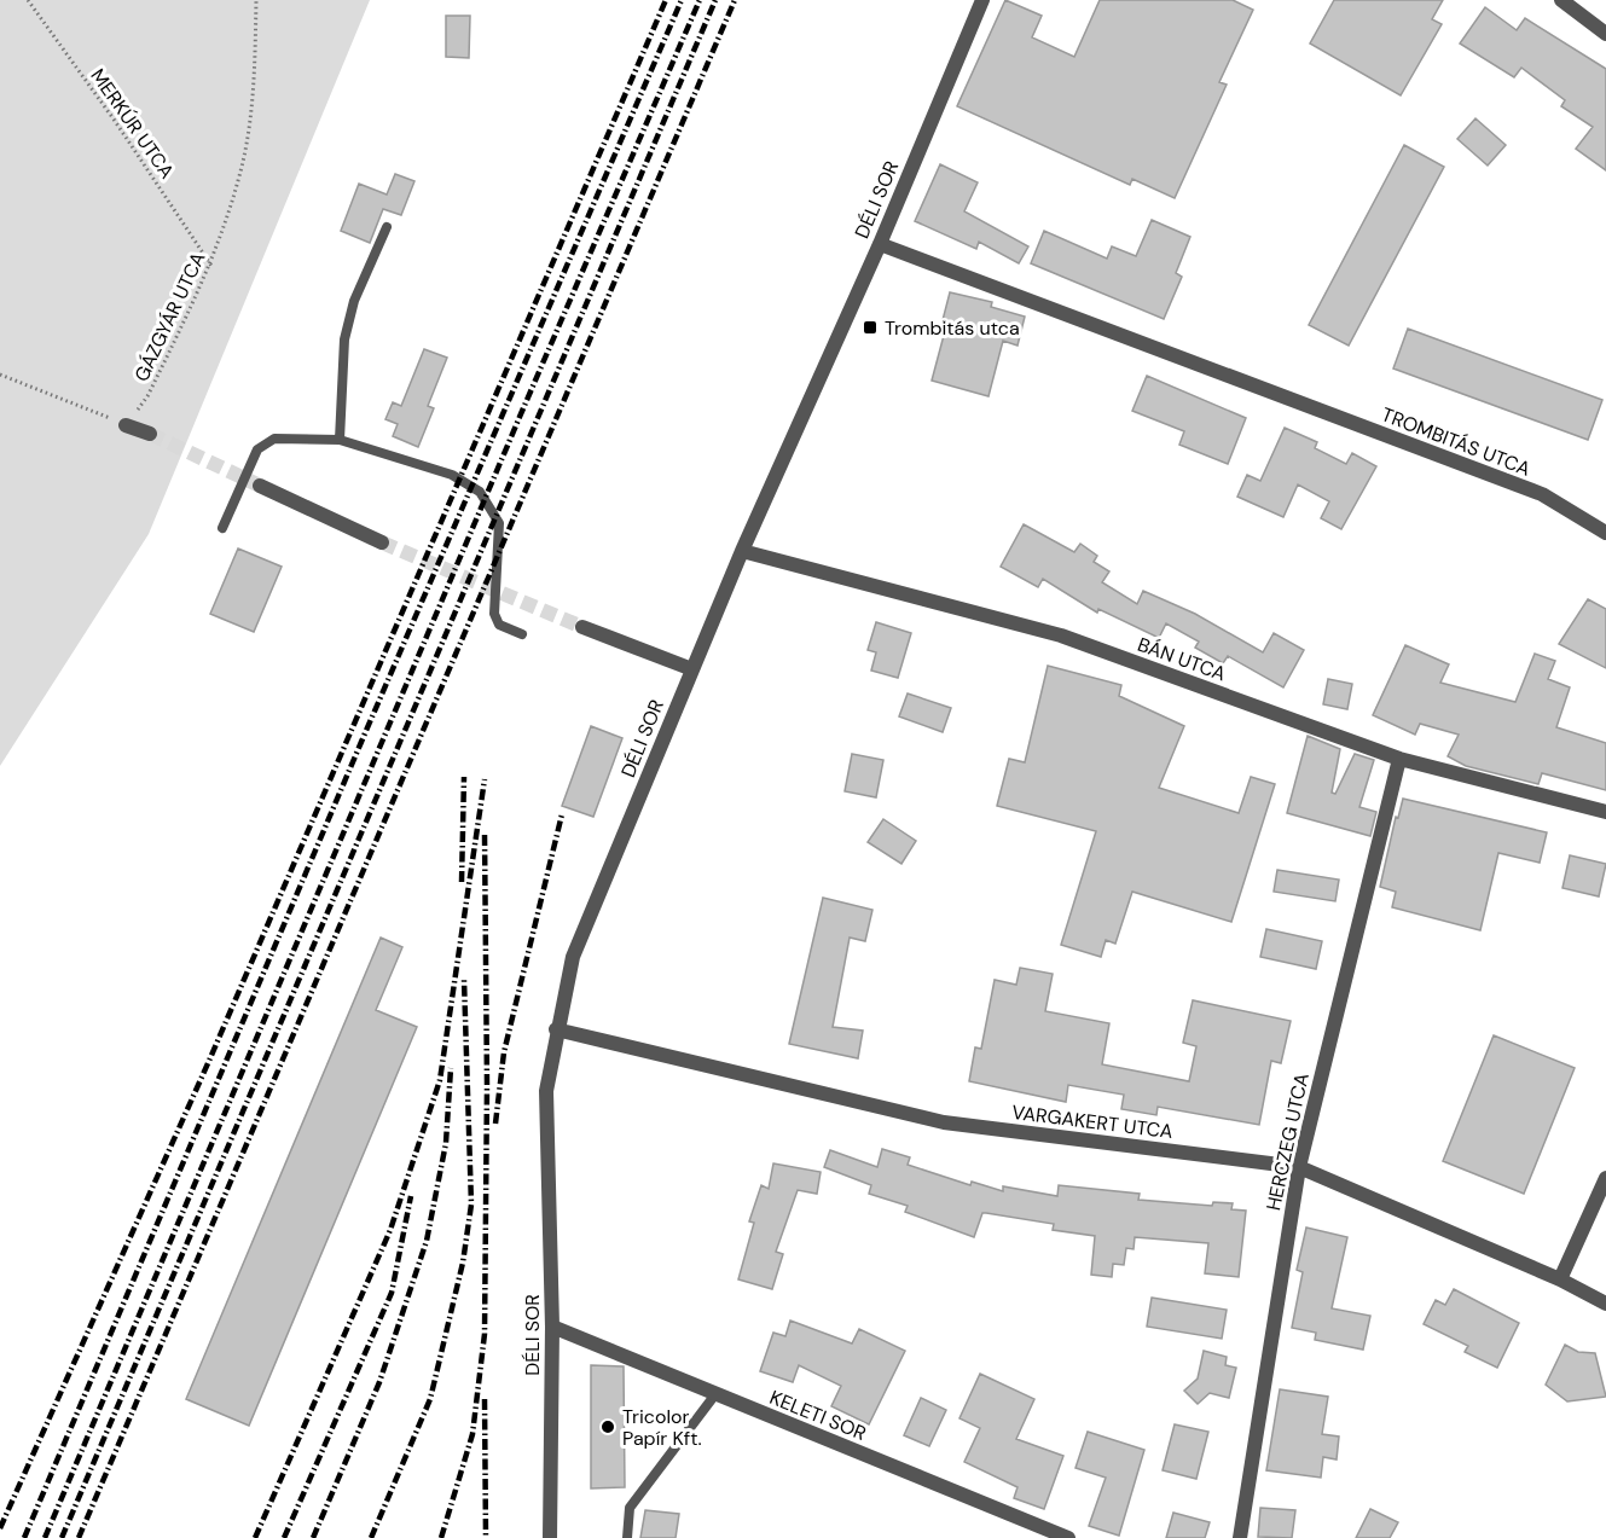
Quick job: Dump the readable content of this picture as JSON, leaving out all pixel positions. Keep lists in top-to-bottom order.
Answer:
{
  "streets": {
    "street": [
      "DÉLI SOR",
      "TROMBITÁS UTCA",
      "BÁN UTCA",
      "VARGAKERT UTCA",
      "HERCZEG UTCA",
      "KELETI SOR"
    ],
    "path": ["MERKÚR UTCA", "GÁZGYÁR UTCA"]
  },
  "crossings": [
    ["MERKÚR UTCA", "GÁZGYÁR UTCA"],
    ["DÉLI SOR", "TROMBITÁS UTCA"],
    ["DÉLI SOR", "BÁN UTCA"],
    ["DÉLI SOR", "VARGAKERT UTCA"],
    ["DÉLI SOR", "KELETI SOR"],
    ["BÁN UTCA", "HERCZEG UTCA"],
    ["VARGAKERT UTCA", "HERCZEG UTCA"]
  ],
  "places": {
    "transit": ["Trombitás utca"],
    "other": ["Tricolor Papír Kft."]
  }
}
